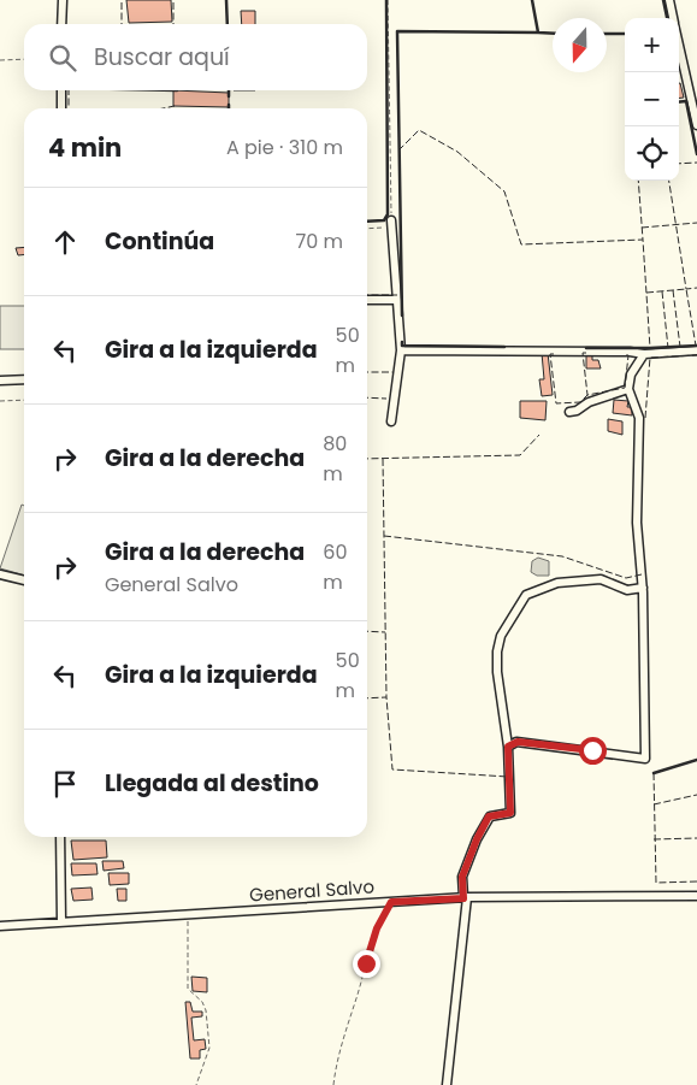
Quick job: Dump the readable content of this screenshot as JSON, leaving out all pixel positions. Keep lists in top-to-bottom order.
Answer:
{
  "streets": {
    "street": ["General Salvo"]
  },
  "north": "bottom",
  "page": {
    "map_buttons": ["+", "−"],
    "search": "Buscar aquí",
    "heading": ["4 min", "A pie · 310 m"],
    "list": [
      ["Continúa", "70 m"],
      ["Gira a la izquierda", "50 m"],
      ["Gira a la derecha", "80 m"],
      ["Gira a la derecha", "General Salvo", "60 m"],
      ["Gira a la izquierda", "50 m"],
      "Llegada al destino"
    ]
  }
}
